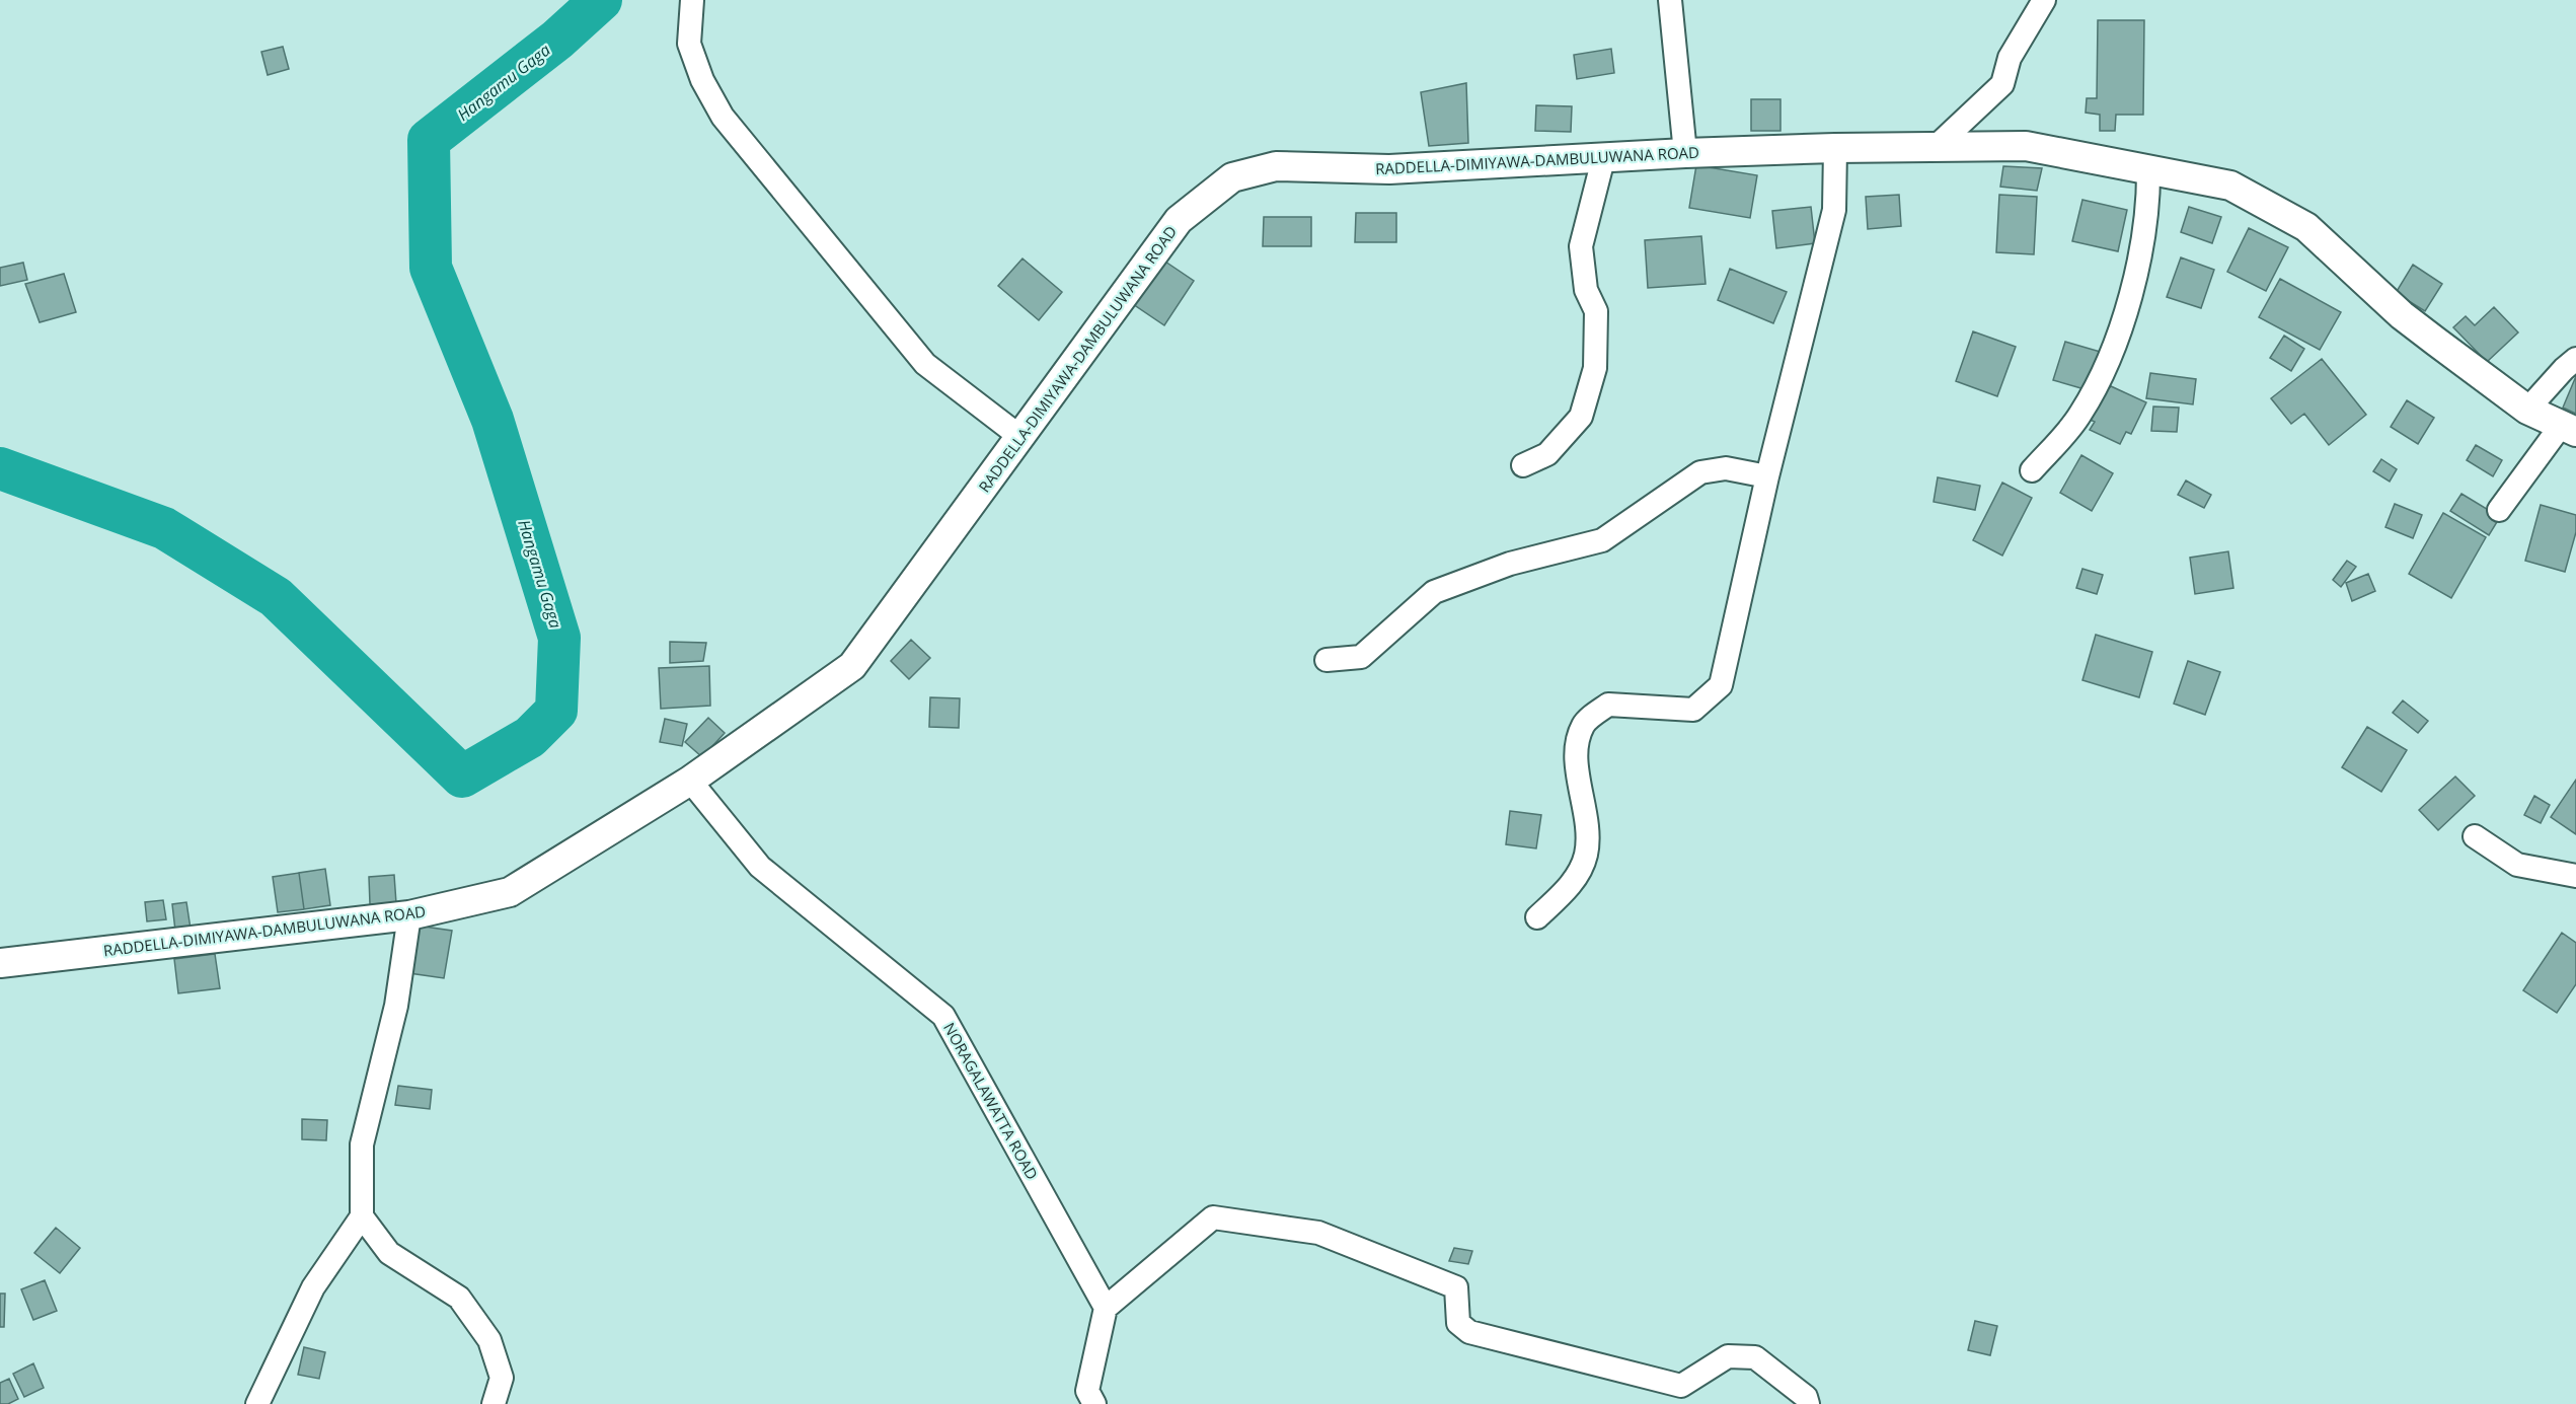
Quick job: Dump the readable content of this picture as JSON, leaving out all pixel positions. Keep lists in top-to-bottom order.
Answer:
{
  "streets": {
    "street": ["RADDELLA-DIMIYAWA-DAMBULUWANA ROAD", "NORAGALAWATTA ROAD"]
  },
  "crossings": [
    ["RADDELLA-DIMIYAWA-DAMBULUWANA ROAD", "NORAGALAWATTA ROAD"]
  ],
  "water": ["Hangamu Gaga"]
}
